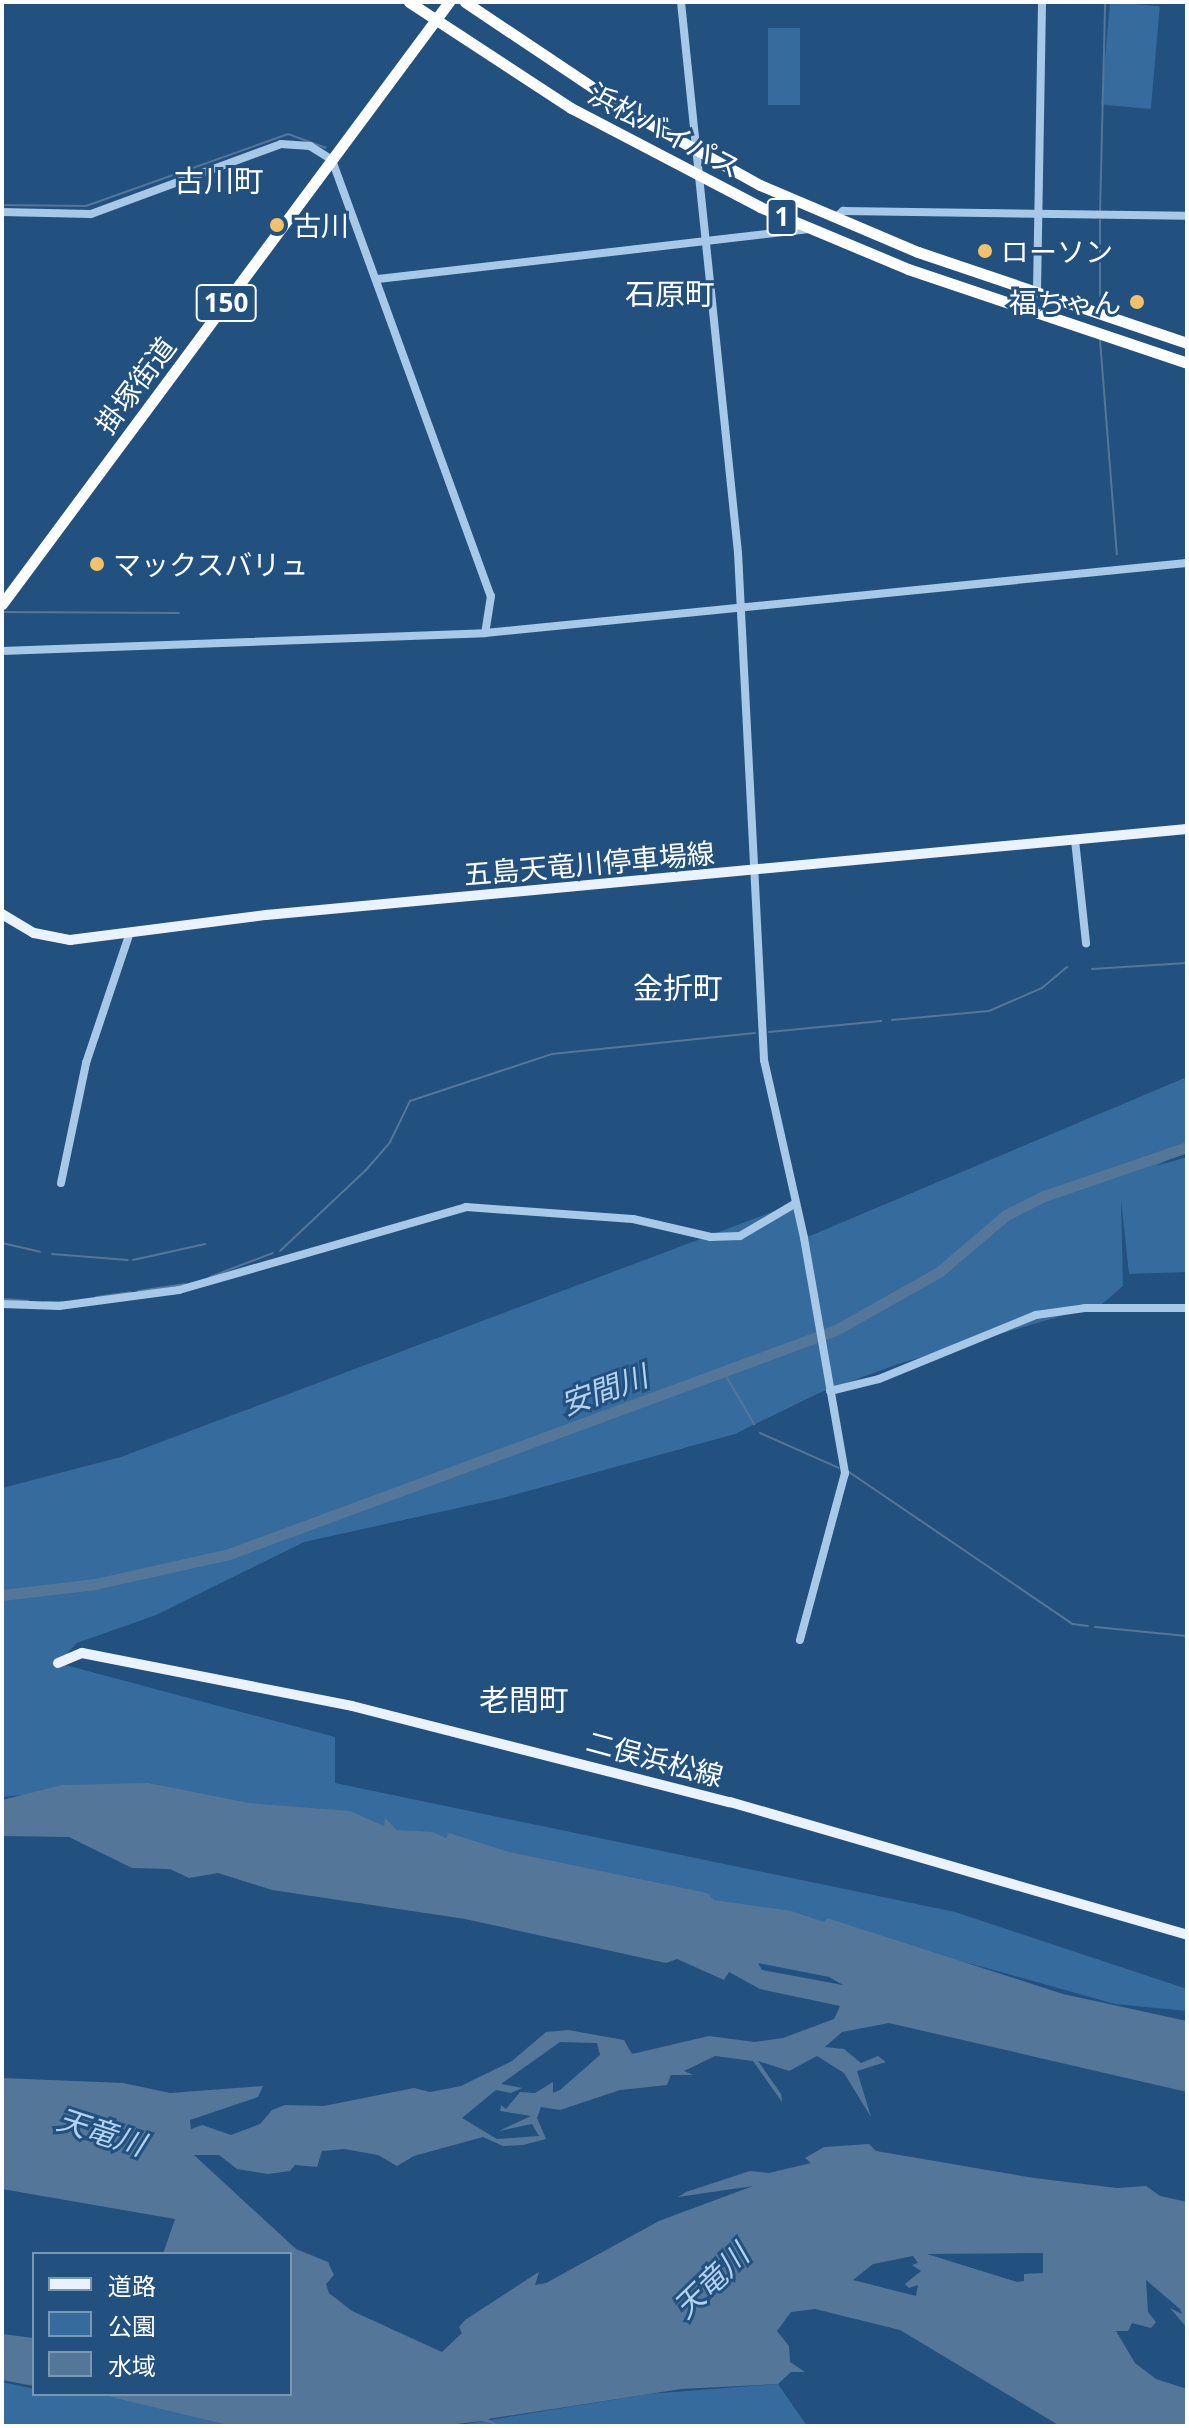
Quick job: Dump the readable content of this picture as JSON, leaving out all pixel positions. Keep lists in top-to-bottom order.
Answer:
{
  "streets": {
    "highway": [
      "浜松バイパス",
      "1",
      "150",
      "掛塚街道"
    ],
    "main road": ["五島天竜川停車場線", "二俣浜松線"]
  },
  "crossings": [
    ["浜松バイパス", "掛塚街道"]
  ],
  "districts": [
    "古川町",
    "石原町",
    "金折町",
    "老間町"
  ],
  "water": ["安間川", "天竜川"],
  "places": [
    "古川",
    "ローソン",
    "福ちゃん",
    "マックスバリュ"
  ],
  "legend": ["道路", "公園", "水域"]
}
